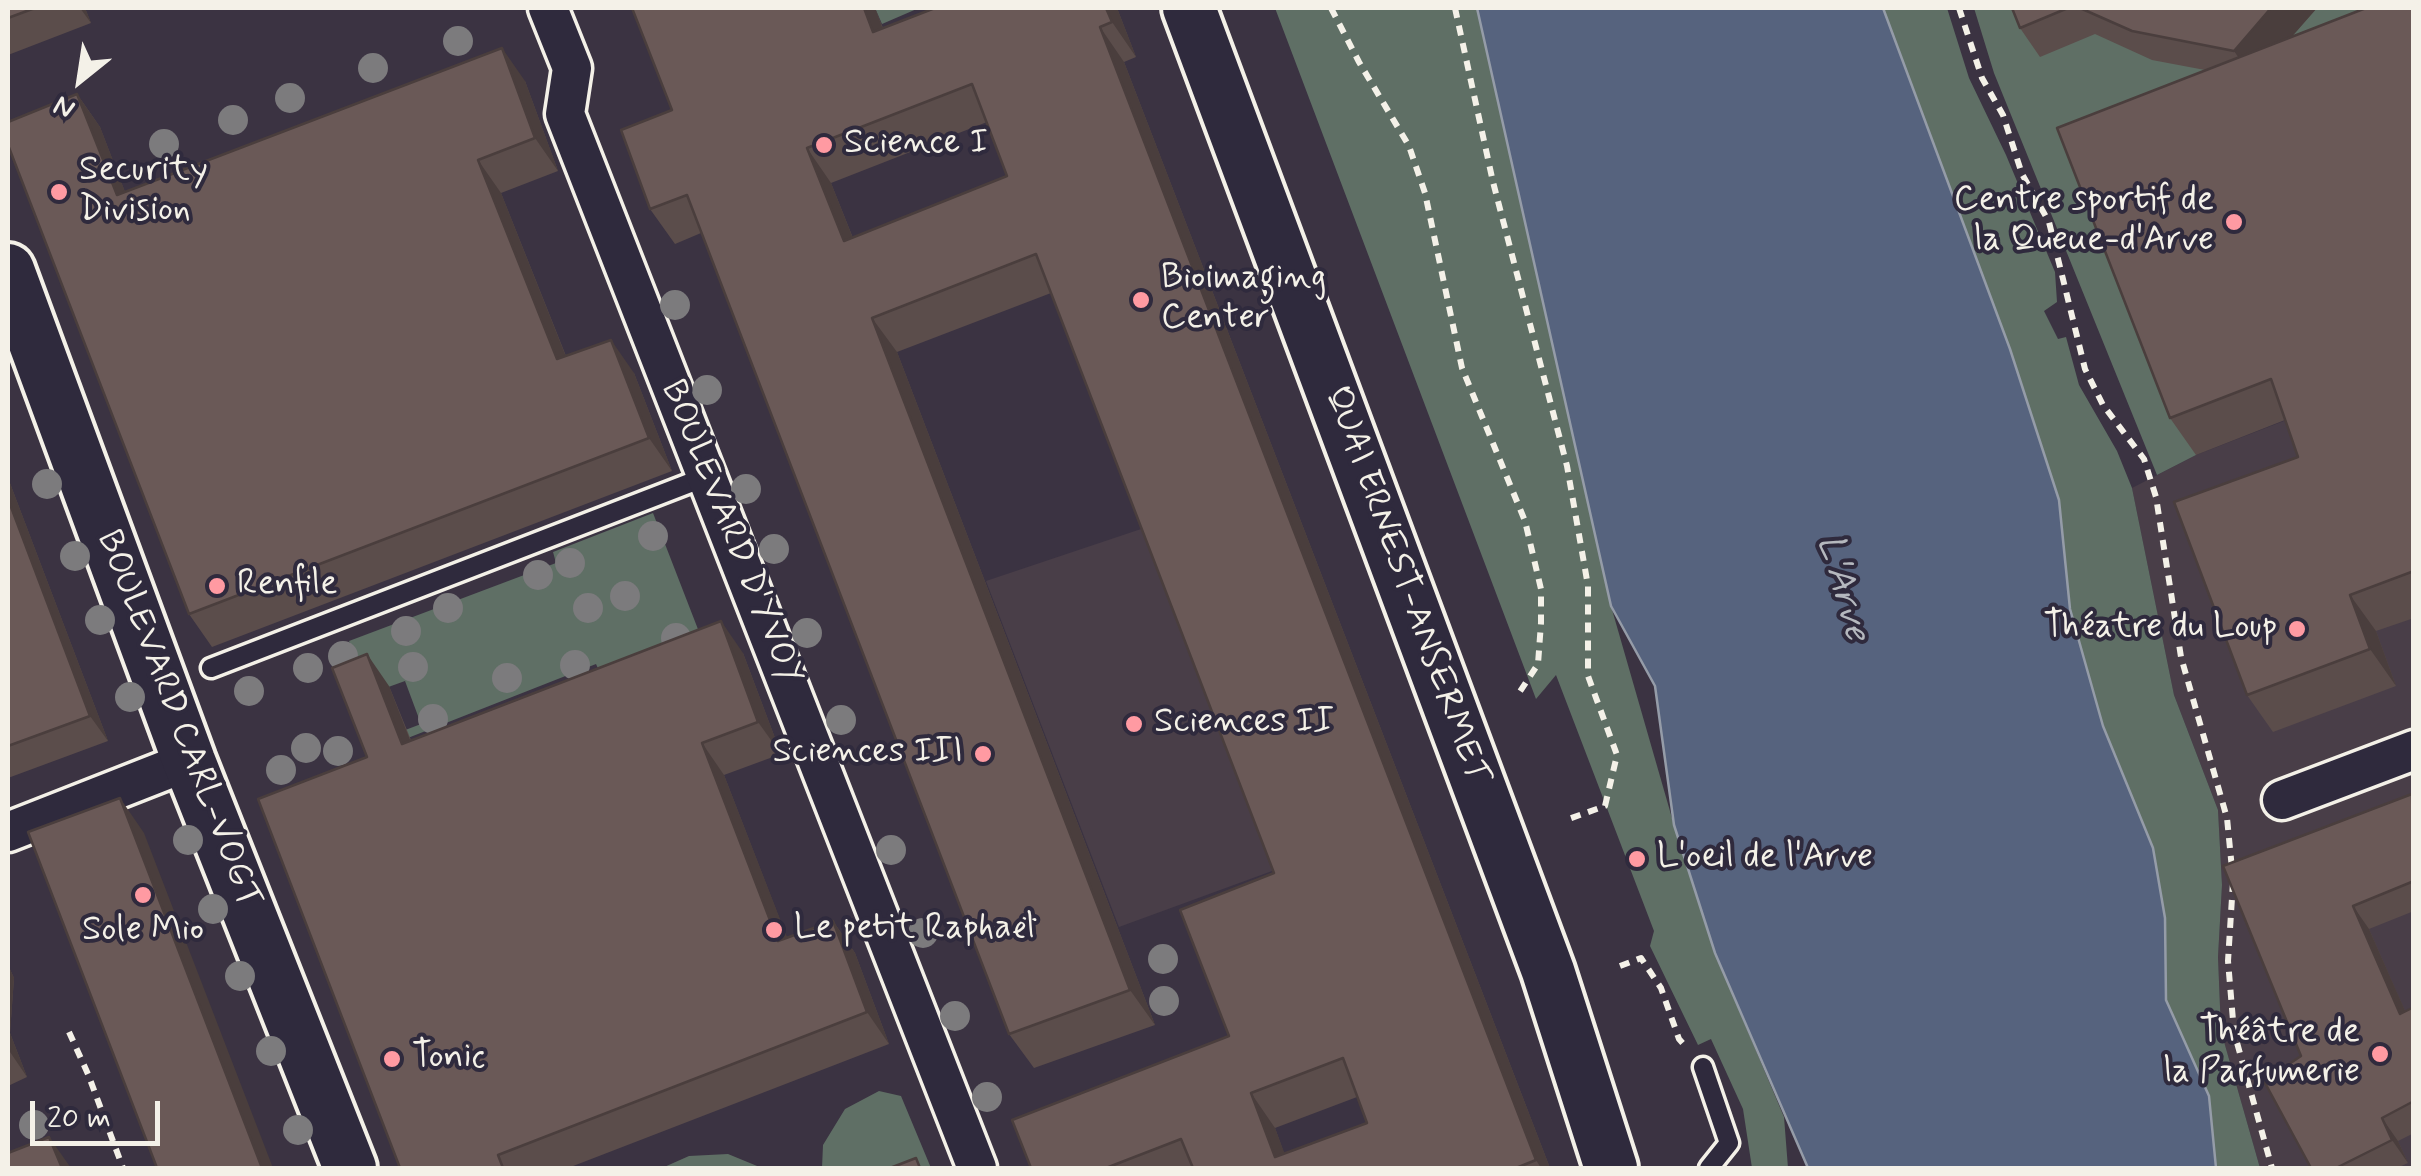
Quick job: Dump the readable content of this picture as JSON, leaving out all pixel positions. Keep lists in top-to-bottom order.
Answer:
{
  "streets": {
    "street": ["BOULEVARD D'YVOY", "QUAI ERNEST-ANSERMET", "BOULEVARD CARL-VOGT"]
  },
  "water": ["L'Arve"],
  "places": [
    "Science I",
    "Security Division",
    "Centre sportif de la Queue-d'Arve",
    "Bioimaging Center",
    "Renfile",
    "Théatre du Loup",
    "Sciences II",
    "Sciences III",
    "L'oeil de l'Arve",
    "Sole Mio",
    "Le petit Raphaël",
    "Théâtre de la Parfumerie",
    "Tonic"
  ],
  "scale_bar": "20 m",
  "north": "bottom left"
}
